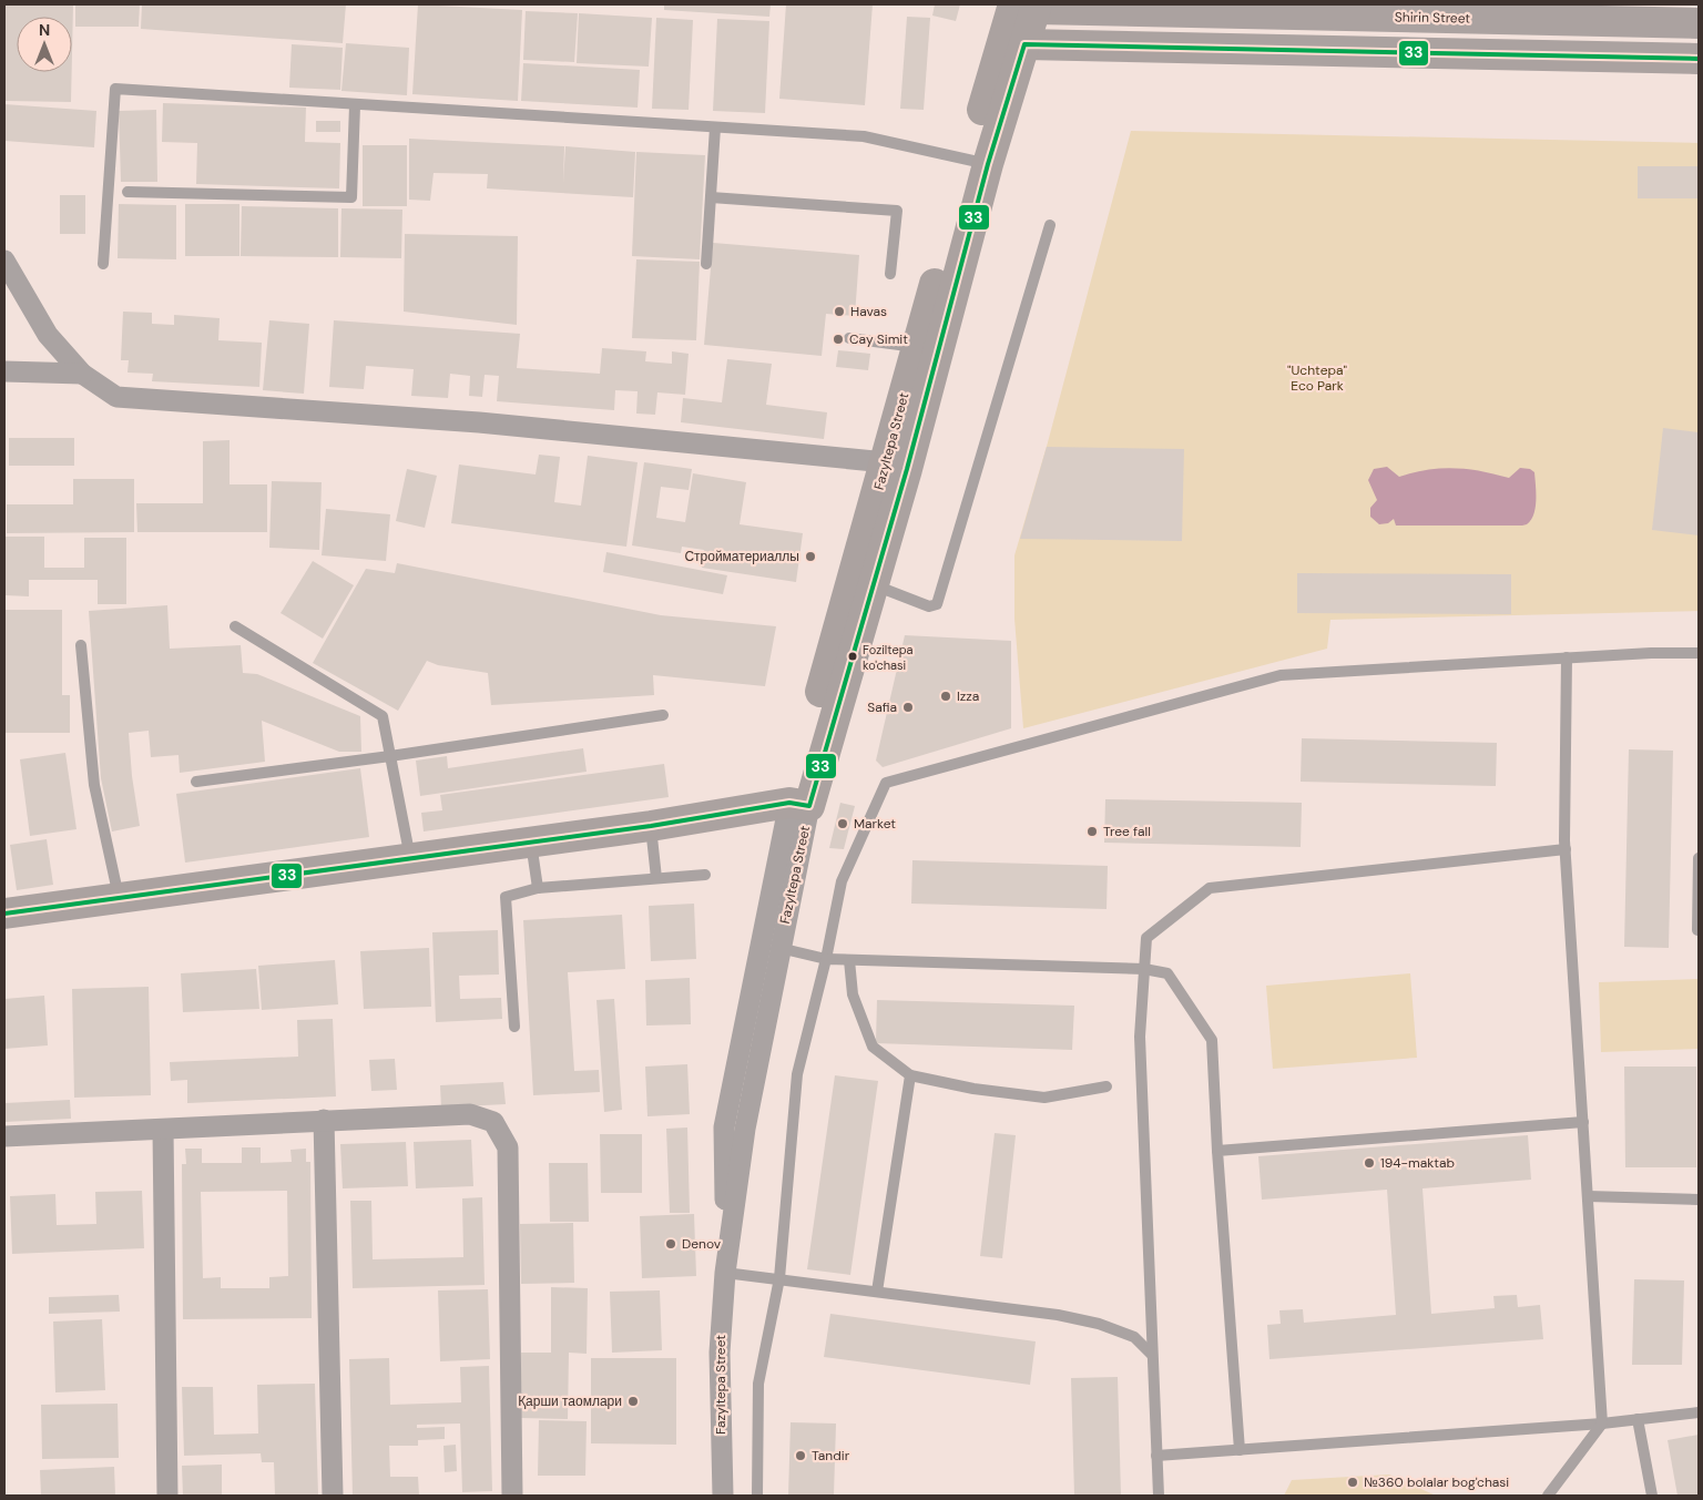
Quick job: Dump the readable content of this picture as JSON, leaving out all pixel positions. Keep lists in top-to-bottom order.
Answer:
{
  "streets": {
    "main road": ["Shirin Street", "Fazyltepa Street"]
  },
  "crossings": [
    ["Shirin Street", "Fazyltepa Street"]
  ],
  "parks": ["\"Uchtepa\" Eco Park"],
  "places": [
    "Havas",
    "Cay Simit",
    "Стройматериаллы",
    "Foziltepa ko'chasi",
    "Izza",
    "Safia",
    "Market",
    "Tree fall",
    "194-maktab",
    "Denov",
    "Қарши таомлари",
    "Tandir",
    "№360 bolalar bog'chasi"
  ],
  "lines": ["transit line 33"],
  "north": "top"
}
